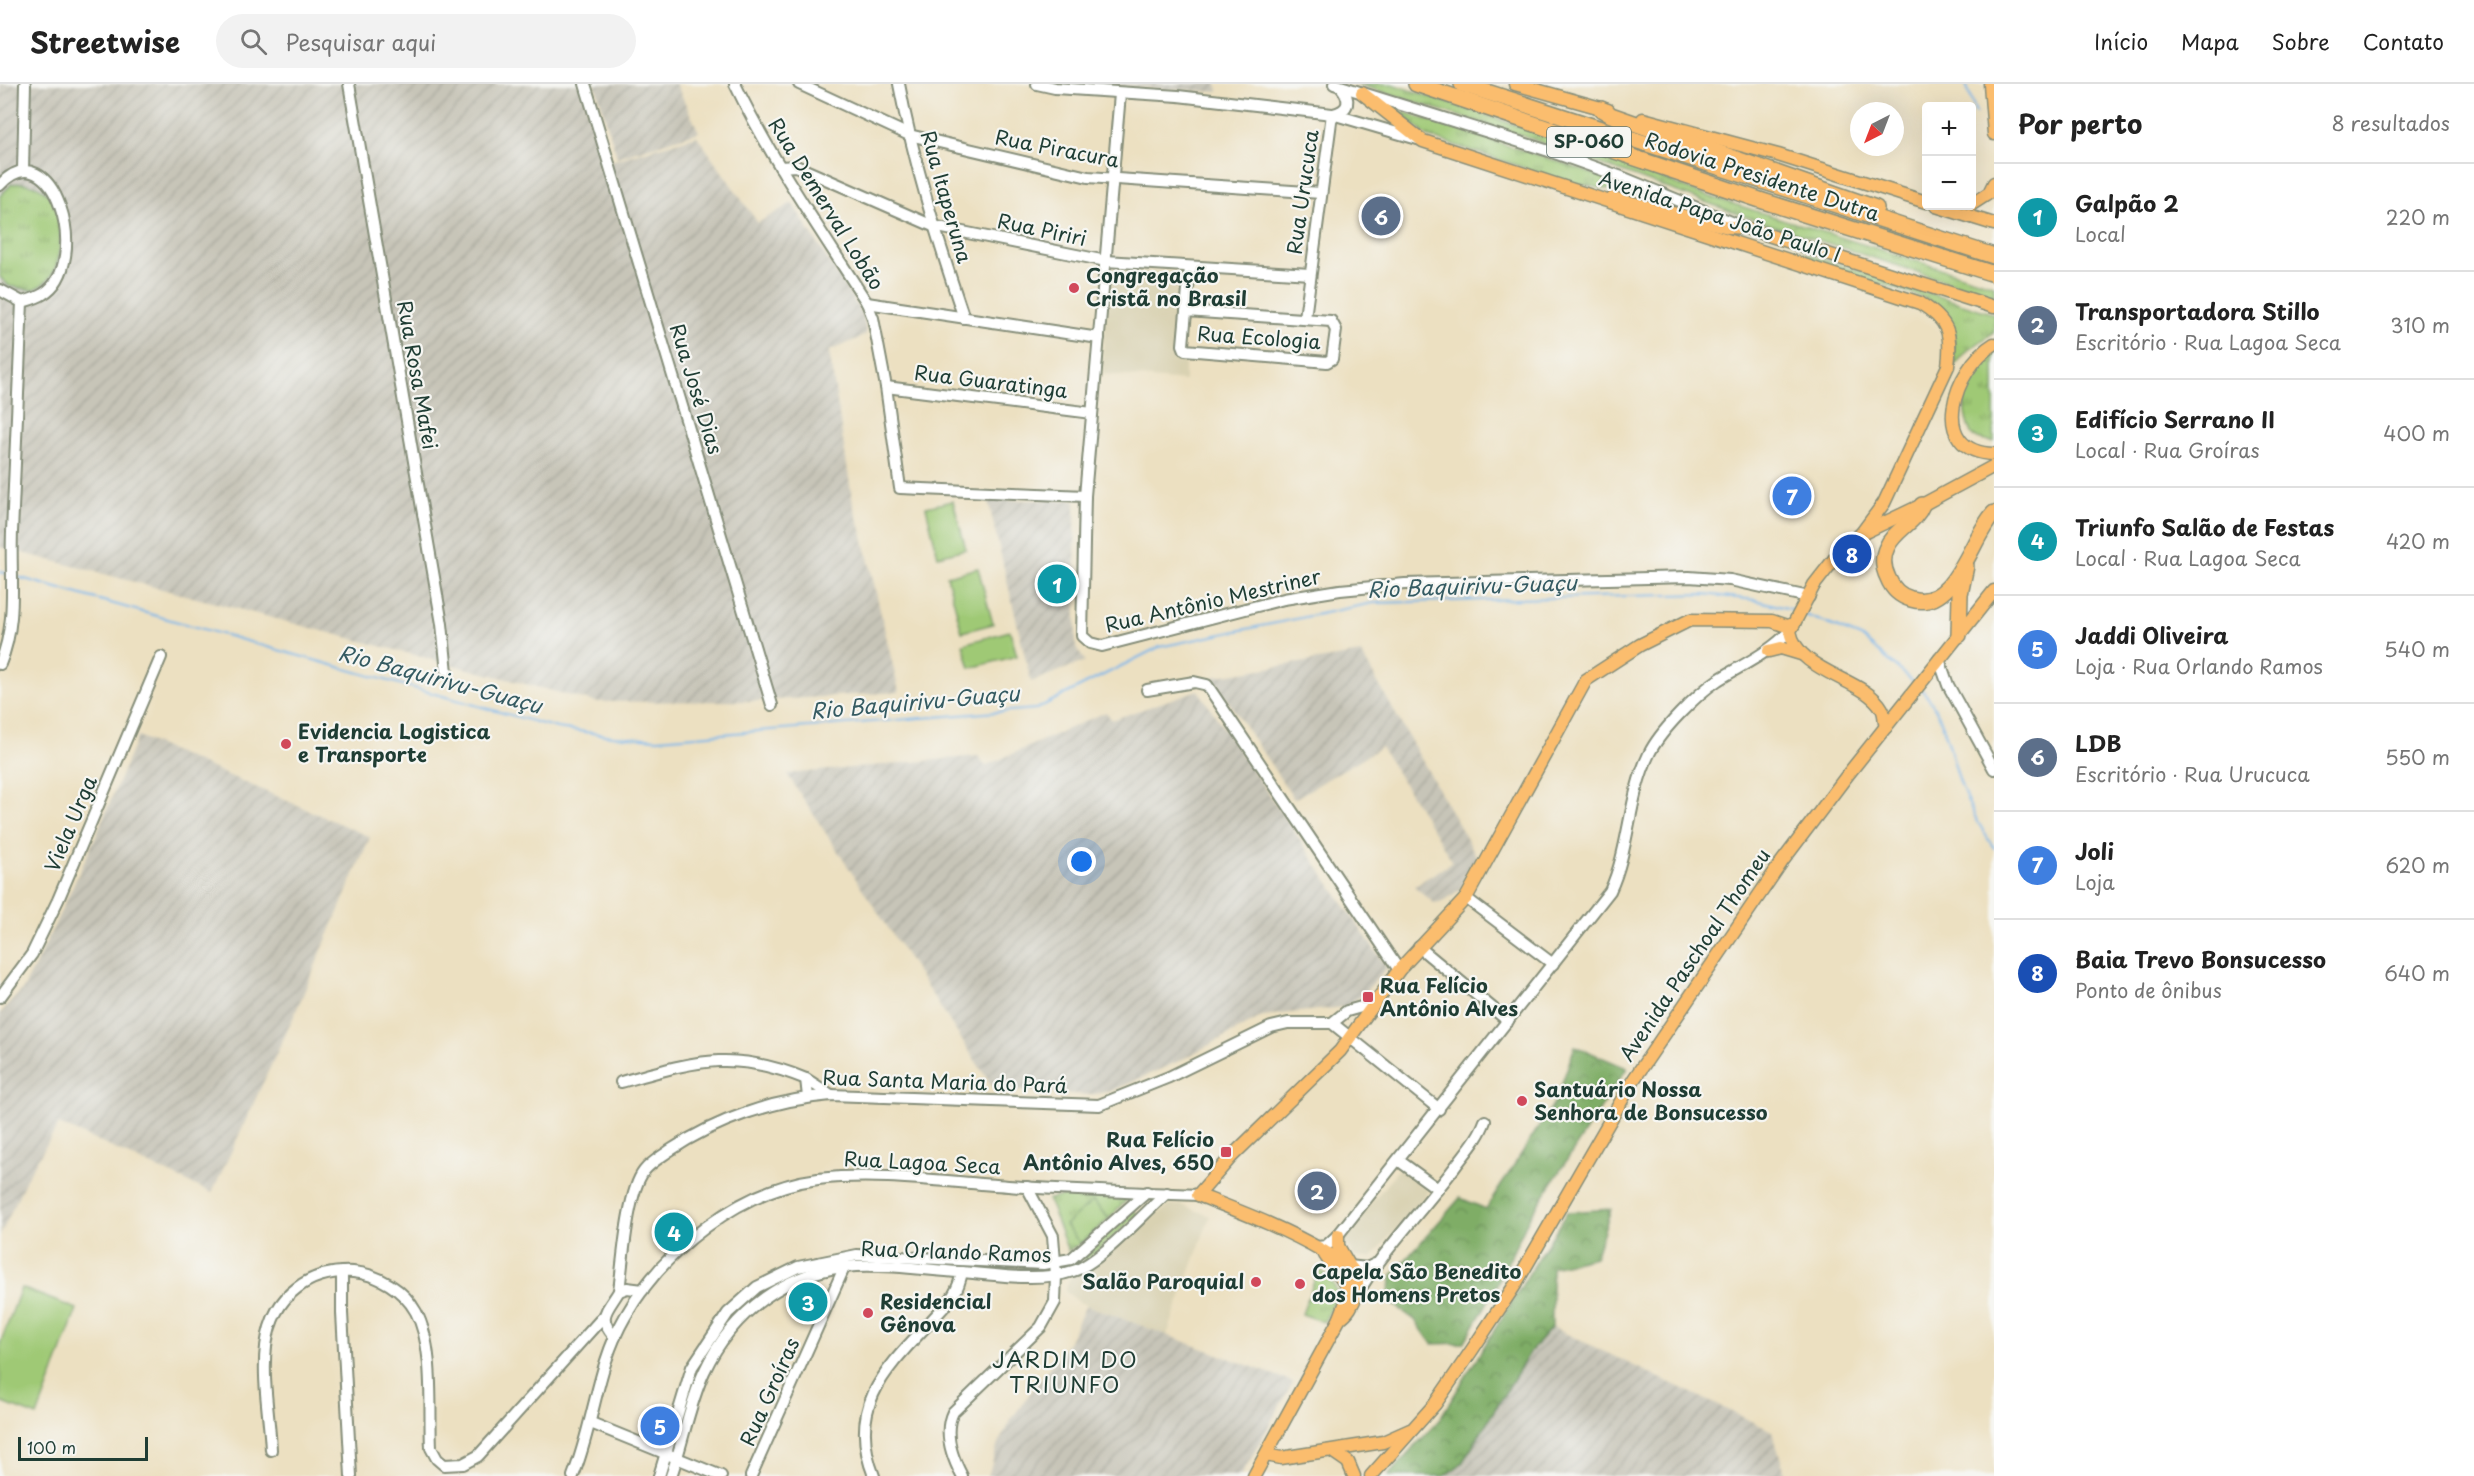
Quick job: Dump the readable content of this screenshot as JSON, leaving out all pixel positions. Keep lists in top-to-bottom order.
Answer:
{
  "streets": {
    "highway": ["SP-060", "Rodovia Presidente Dutra"],
    "main road": ["Avenida Papa João Paulo I", "Avenida Paschoal Thomeu", "Rua Lagoa Seca"],
    "street": [
      "Rua Piracura",
      "Rua Urucuca",
      "Rua Itaperuna",
      "Rua Demerval Lobão",
      "Rua Piriri",
      "Rua Ecologia",
      "Rua Rosa Mafei",
      "Rua Guaratinga",
      "Rua José Dias",
      "Rua Antônio Mestriner",
      "Viela Urga",
      "Rua Santa Maria do Pará",
      "Rua Orlando Ramos",
      "Rua Groíras"
    ]
  },
  "crossings": [
    ["Rua Piracura", "Rua Urucuca"],
    ["Rua Piracura", "Rua Itaperuna"],
    ["Rua Urucuca", "Avenida Papa João Paulo I"],
    ["Rua Urucuca", "Rua Piriri"],
    ["Rua Urucuca", "Rua Ecologia"],
    ["Rua Itaperuna", "Rua Piriri"],
    ["Rua Demerval Lobão", "Rua Piriri"],
    ["Rua Demerval Lobão", "Rua Guaratinga"],
    ["Rua Demerval Lobão", "Rua Antônio Mestriner"],
    ["Rua Lagoa Seca", "Rua Orlando Ramos"],
    ["Rua Orlando Ramos", "Rua Groíras"]
  ],
  "districts": ["JARDIM DO TRIUNFO"],
  "water": ["Rio Baquirivu-Guaçu"],
  "places": {
    "other": [
      "Congregação Cristã no Brasil",
      "Evidencia Logistica e Transporte",
      "Santuário Nossa Senhora de Bonsucesso",
      "Salão Paroquial",
      "Capela São Benedito dos Homens Pretos",
      "Residencial Gênova"
    ],
    "transit": ["Rua Felício Antônio Alves", "Rua Felício Antônio Alves, 650"]
  },
  "scale_bar": "100 m",
  "north": "bottom left",
  "page": {
    "header": "Streetwise",
    "search": "Pesquisar aqui",
    "nav": [
      "Início",
      "Mapa",
      "Sobre",
      "Contato"
    ],
    "heading": ["Por perto", "8 resultados"],
    "map_buttons": ["+", "−"],
    "list": [
      {
        "mark": "1",
        "name": "Galpão 2",
        "note": "Local",
        "value": "220 m"
      },
      {
        "mark": "2",
        "name": "Transportadora Stillo",
        "note": "Escritório · Rua Lagoa Seca",
        "value": "310 m"
      },
      {
        "mark": "3",
        "name": "Edifício Serrano II",
        "note": "Local · Rua Groíras",
        "value": "400 m"
      },
      {
        "mark": "4",
        "name": "Triunfo Salão de Festas",
        "note": "Local · Rua Lagoa Seca",
        "value": "420 m"
      },
      {
        "mark": "5",
        "name": "Jaddi Oliveira",
        "note": "Loja · Rua Orlando Ramos",
        "value": "540 m"
      },
      {
        "mark": "6",
        "name": "LDB",
        "note": "Escritório · Rua Urucuca",
        "value": "550 m"
      },
      {
        "mark": "7",
        "name": "Joli",
        "note": "Loja",
        "value": "620 m"
      },
      {
        "mark": "8",
        "name": "Baia Trevo Bonsucesso",
        "note": "Ponto de ônibus",
        "value": "640 m"
      }
    ],
    "pins": [
      "6",
      "7",
      "8",
      "1",
      "2",
      "4",
      "3",
      "5"
    ],
    "scale": "100 m"
  }
}
